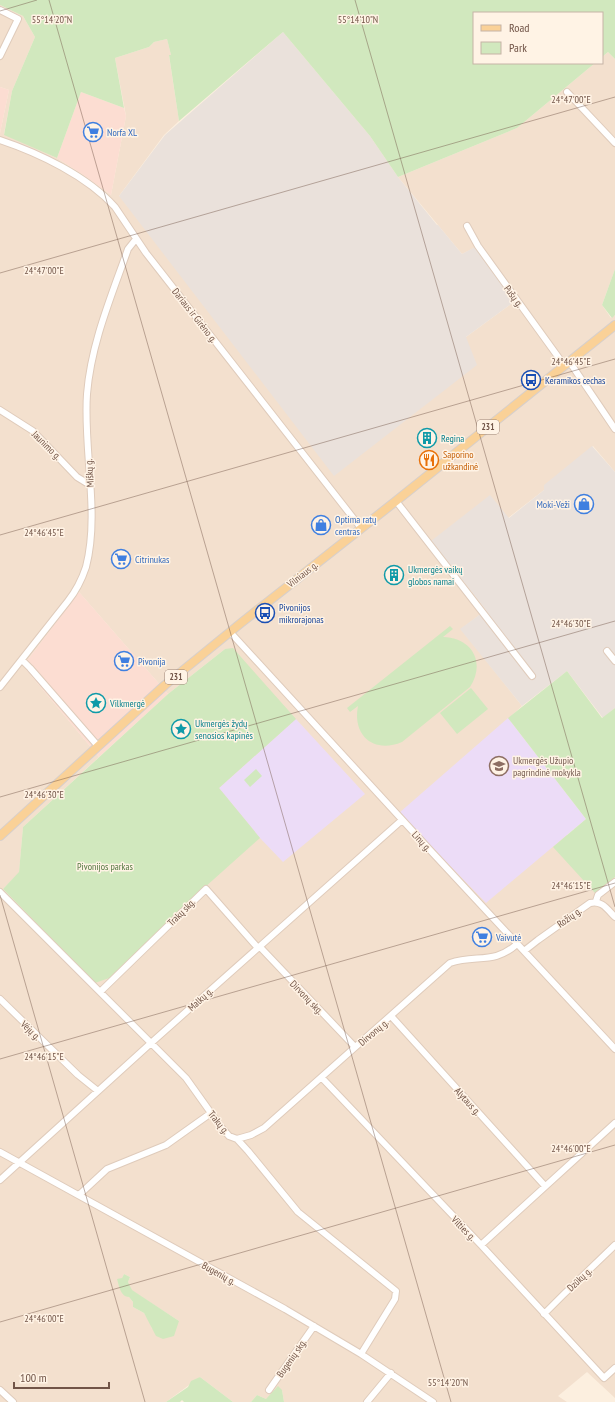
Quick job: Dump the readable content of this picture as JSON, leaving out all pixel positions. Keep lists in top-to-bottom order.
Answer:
{
  "streets": {
    "main road": ["231", "Vilniaus g."],
    "street": [
      "Pušų g.",
      "Dariaus ir Girėno g.",
      "Jaunimo g.",
      "Miškų g.",
      "Linų g.",
      "Trakų skg.",
      "Rožių g.",
      "Dirvonų skg.",
      "Malkų g.",
      "Vėjų g.",
      "Dirvonų g.",
      "Alytaus g.",
      "Trakų g.",
      "Vilties g.",
      "Bugenių g.",
      "Dzūkų g.",
      "Bugenių skg."
    ]
  },
  "crossings": [
    ["Pušų g.", "Vilniaus g."],
    ["Dariaus ir Girėno g.", "Miškų g."],
    ["Dariaus ir Girėno g.", "Vilniaus g."],
    ["Jaunimo g.", "Miškų g."],
    ["Vilniaus g.", "Linų g."],
    ["Linų g.", "Rožių g."],
    ["Linų g.", "Malkų g."],
    ["Linų g.", "Dirvonų g."],
    ["Trakų skg.", "Dirvonų skg."],
    ["Trakų skg.", "Malkų g."],
    ["Trakų skg.", "Trakų g."],
    ["Dirvonų skg.", "Malkų g."],
    ["Dirvonų skg.", "Dirvonų g."],
    ["Malkų g.", "Vėjų g."],
    ["Malkų g.", "Trakų g."],
    ["Malkų g.", "Bugenių g."],
    ["Dirvonų g.", "Alytaus g."],
    ["Dirvonų g.", "Trakų g."],
    ["Dirvonų g.", "Vilties g."],
    ["Trakų g.", "Bugenių g."],
    ["Vilties g.", "Dzūkų g."],
    ["Bugenių g.", "Bugenių skg."]
  ],
  "parks": ["Pivonijos parkas"],
  "places": {
    "supermarket": [
      "Norfa XL",
      "Citrinukas",
      "Pivonija",
      "Vaivutė"
    ],
    "bus stop": ["Keramikos cechas", "Pivonijos mikrorajonas"],
    "building": ["Regina", "Ukmergės vaikų globos namai"],
    "restaurant": ["Saporino užkandinė"],
    "shop": ["Moki-Veži", "Optima ratų centras"],
    "place": ["Vilkmergė", "Ukmergės žydų senosios kapinės"],
    "school or university": ["Ukmergės Užupio pagrindinė mokykla"]
  },
  "legend": ["Road", "Park"],
  "scale_bar": "100 m",
  "coordinates": [
    "55°14'20\"N",
    "55°14'10\"N",
    "24°47'00\"E",
    "24°46'45\"E",
    "24°46'30\"E",
    "24°46'15\"E",
    "24°46'00\"E"
  ]
}
